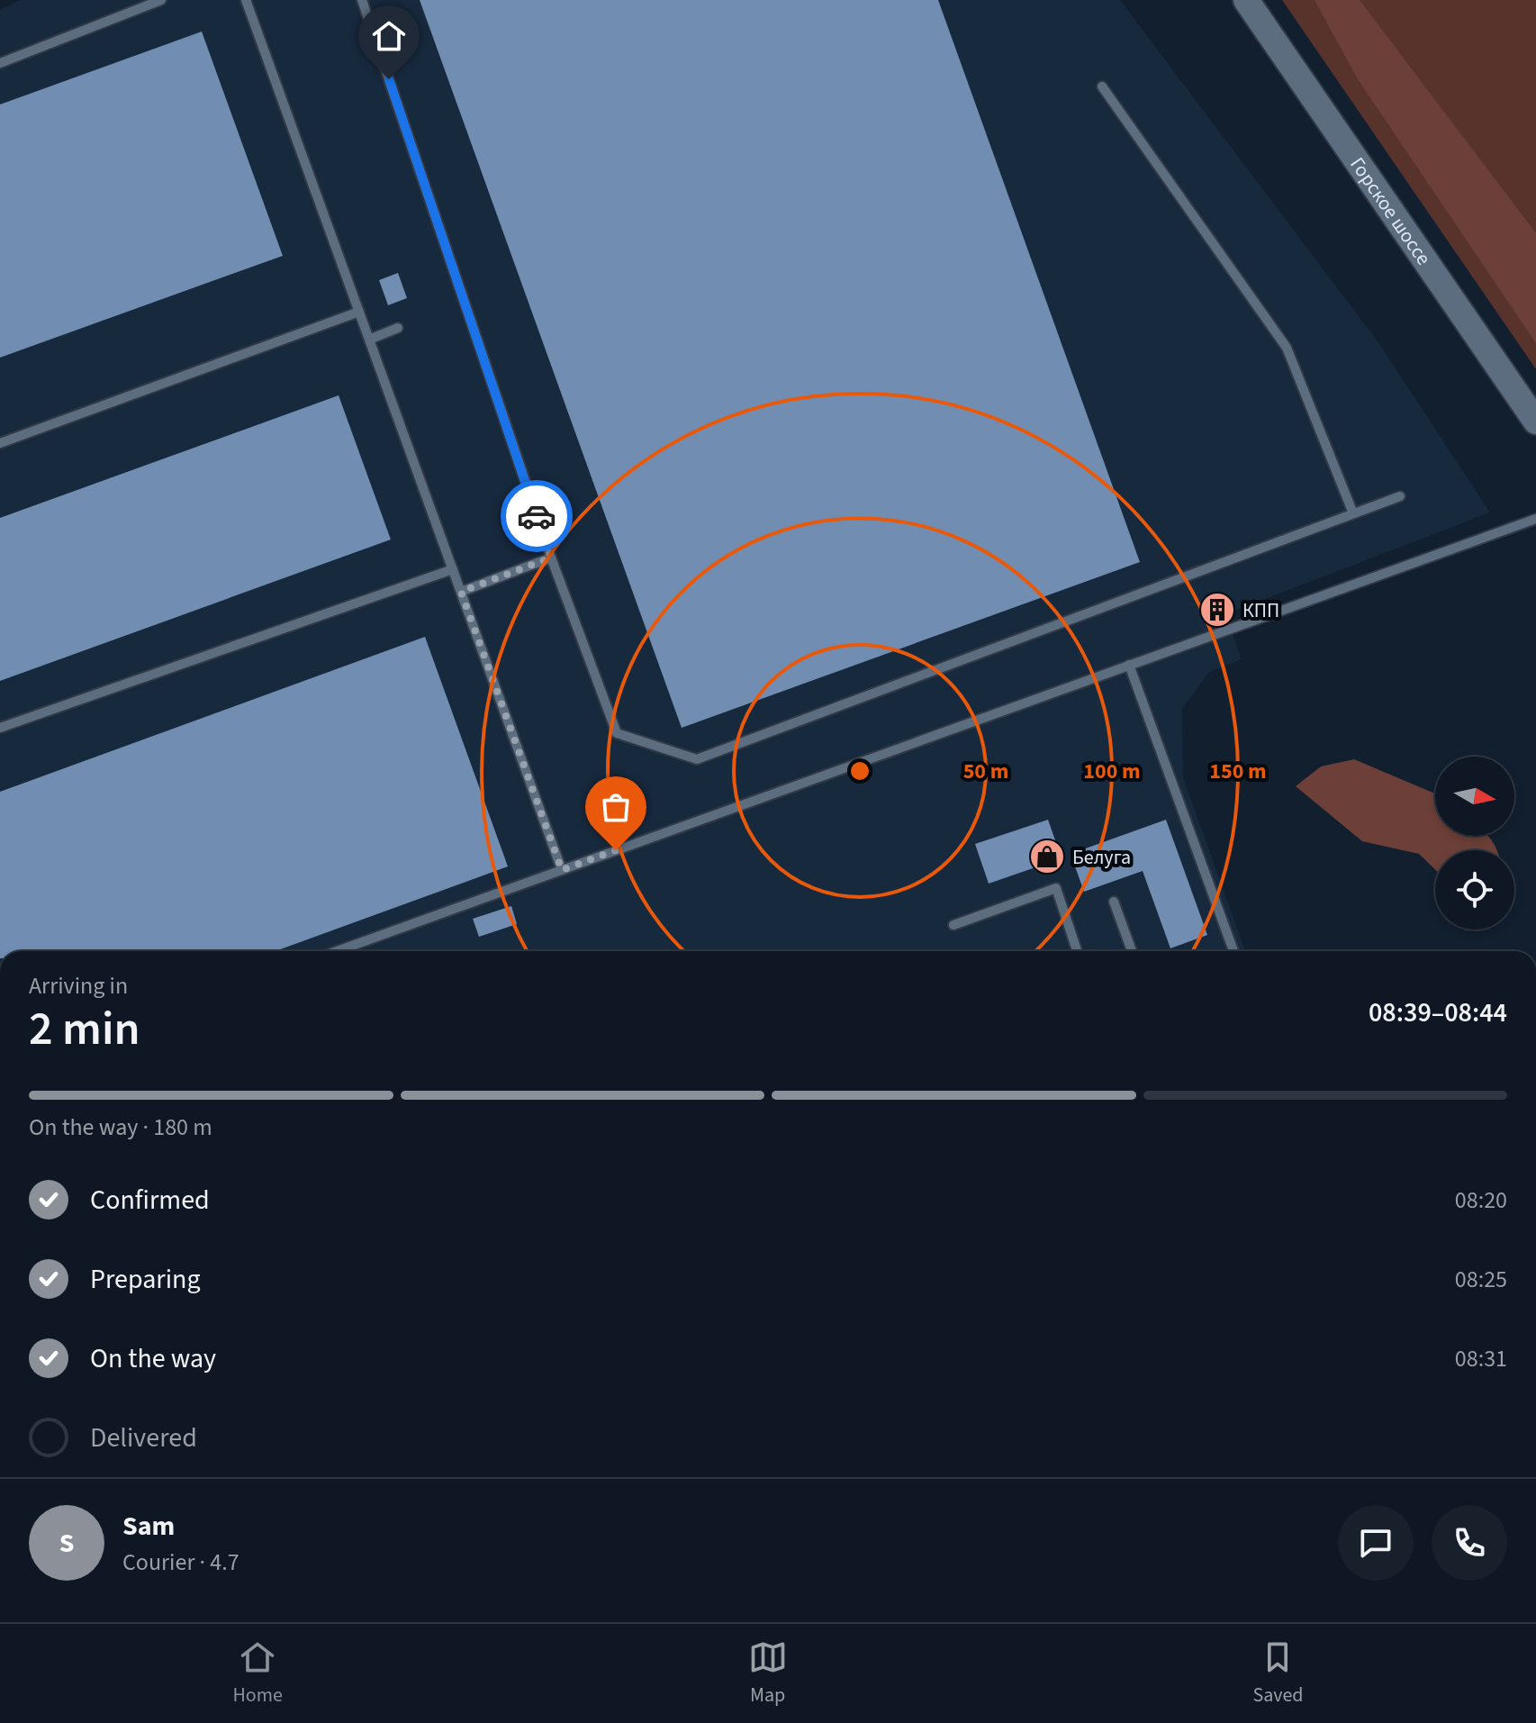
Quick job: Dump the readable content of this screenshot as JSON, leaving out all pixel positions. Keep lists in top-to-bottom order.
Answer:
{
  "streets": {
    "main road": ["Горское шоссе"]
  },
  "places": {
    "building": ["КПП"],
    "shop": ["Белуга"]
  },
  "north": "right",
  "page": {
    "heading": ["2 min", "Arriving in", "08:39–08:44"],
    "panel": ["Sam", "Courier · 4.7"],
    "bar": "On the way · 180 m",
    "list": [
      ["Confirmed", "08:20"],
      ["Preparing", "08:25"],
      ["On the way", "08:31"],
      "Delivered"
    ],
    "round": "S",
    "tabs": ["Home", "Map", "Saved"]
  },
  "rings": ["50 m", "100 m", "150 m"]
}
